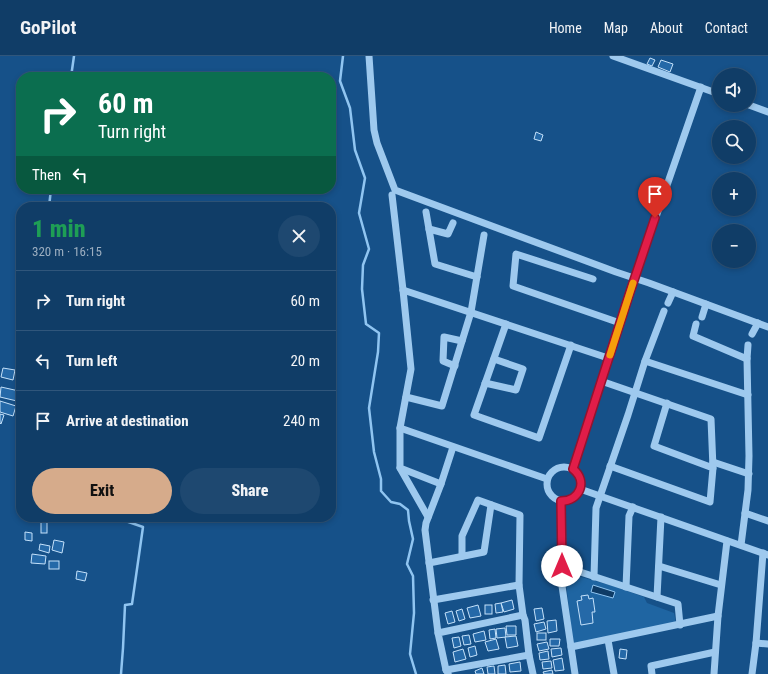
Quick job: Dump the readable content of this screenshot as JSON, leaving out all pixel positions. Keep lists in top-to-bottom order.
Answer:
{
  "page": {
    "header": "GoPilot",
    "nav": [
      "Home",
      "Map",
      "About",
      "Contact"
    ],
    "map_buttons": ["+", "−"],
    "turn": ["60 m", "Turn right"],
    "then": "Then",
    "heading": ["1 min", "320 m · 16:15"],
    "list": [
      {
        "name": "Turn right",
        "value": "60 m"
      },
      {
        "name": "Turn left",
        "value": "20 m"
      },
      {
        "name": "Arrive at destination",
        "value": "240 m"
      }
    ],
    "buttons": ["Exit", "Share"]
  }
}
